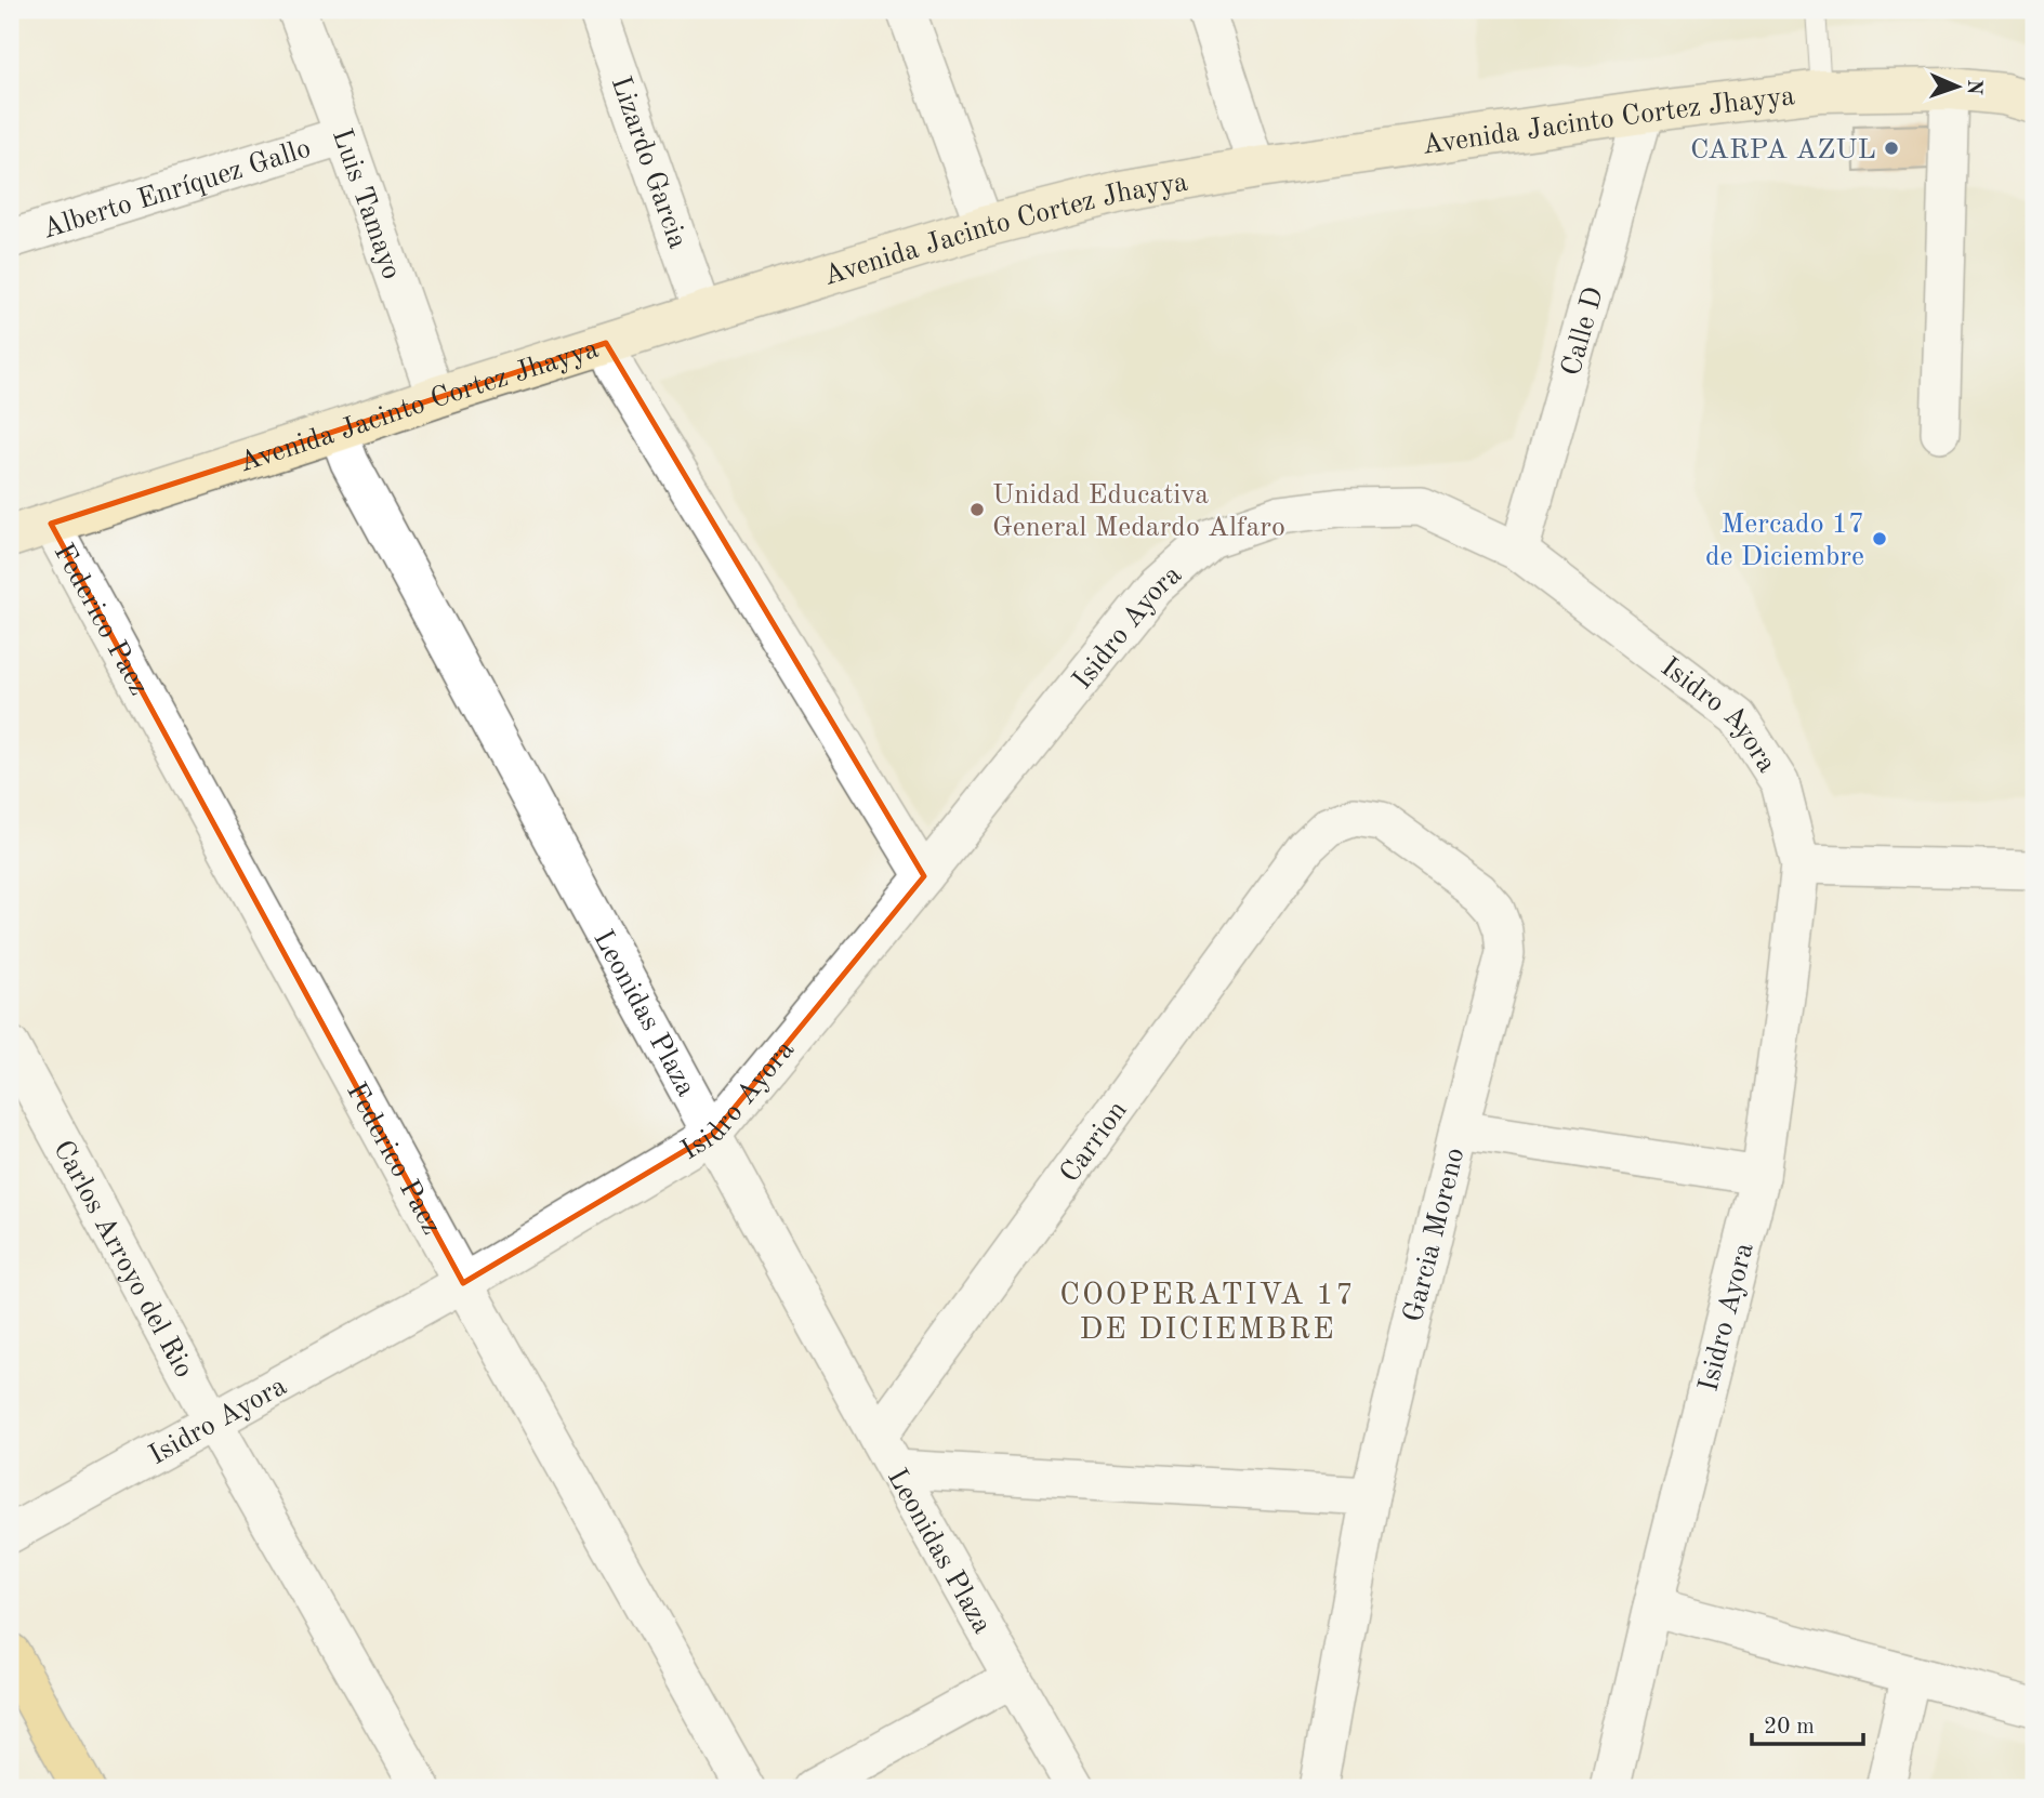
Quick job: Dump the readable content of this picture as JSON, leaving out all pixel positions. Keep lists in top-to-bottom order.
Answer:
{
  "streets": {
    "main road": ["Avenida Jacinto Cortez Jhayya"],
    "street": [
      "Lizardo Garcia",
      "Alberto Enríquez Gallo",
      "Luis Tamayo",
      "Calle D",
      "Federico Paez",
      "Isidro Ayora",
      "Leonidas Plaza",
      "Carrion",
      "Garcia Moreno",
      "Carlos Arroyo del Rio"
    ]
  },
  "crossings": [
    ["Avenida Jacinto Cortez Jhayya", "Lizardo Garcia"],
    ["Avenida Jacinto Cortez Jhayya", "Luis Tamayo"],
    ["Avenida Jacinto Cortez Jhayya", "Calle D"],
    ["Avenida Jacinto Cortez Jhayya", "Federico Paez"],
    ["Avenida Jacinto Cortez Jhayya", "Leonidas Plaza"],
    ["Alberto Enríquez Gallo", "Luis Tamayo"],
    ["Calle D", "Isidro Ayora"],
    ["Federico Paez", "Isidro Ayora"],
    ["Isidro Ayora", "Leonidas Plaza"],
    ["Isidro Ayora", "Carlos Arroyo del Rio"],
    ["Leonidas Plaza", "Carrion"],
    ["Carrion", "Garcia Moreno"]
  ],
  "districts": ["COOPERATIVA 17 DE DICIEMBRE"],
  "places": ["CARPA AZUL", "Unidad Educativa General Medardo Alfaro", "Mercado 17 de Diciembre"],
  "scale_bar": "20 m",
  "north": "right"
}
